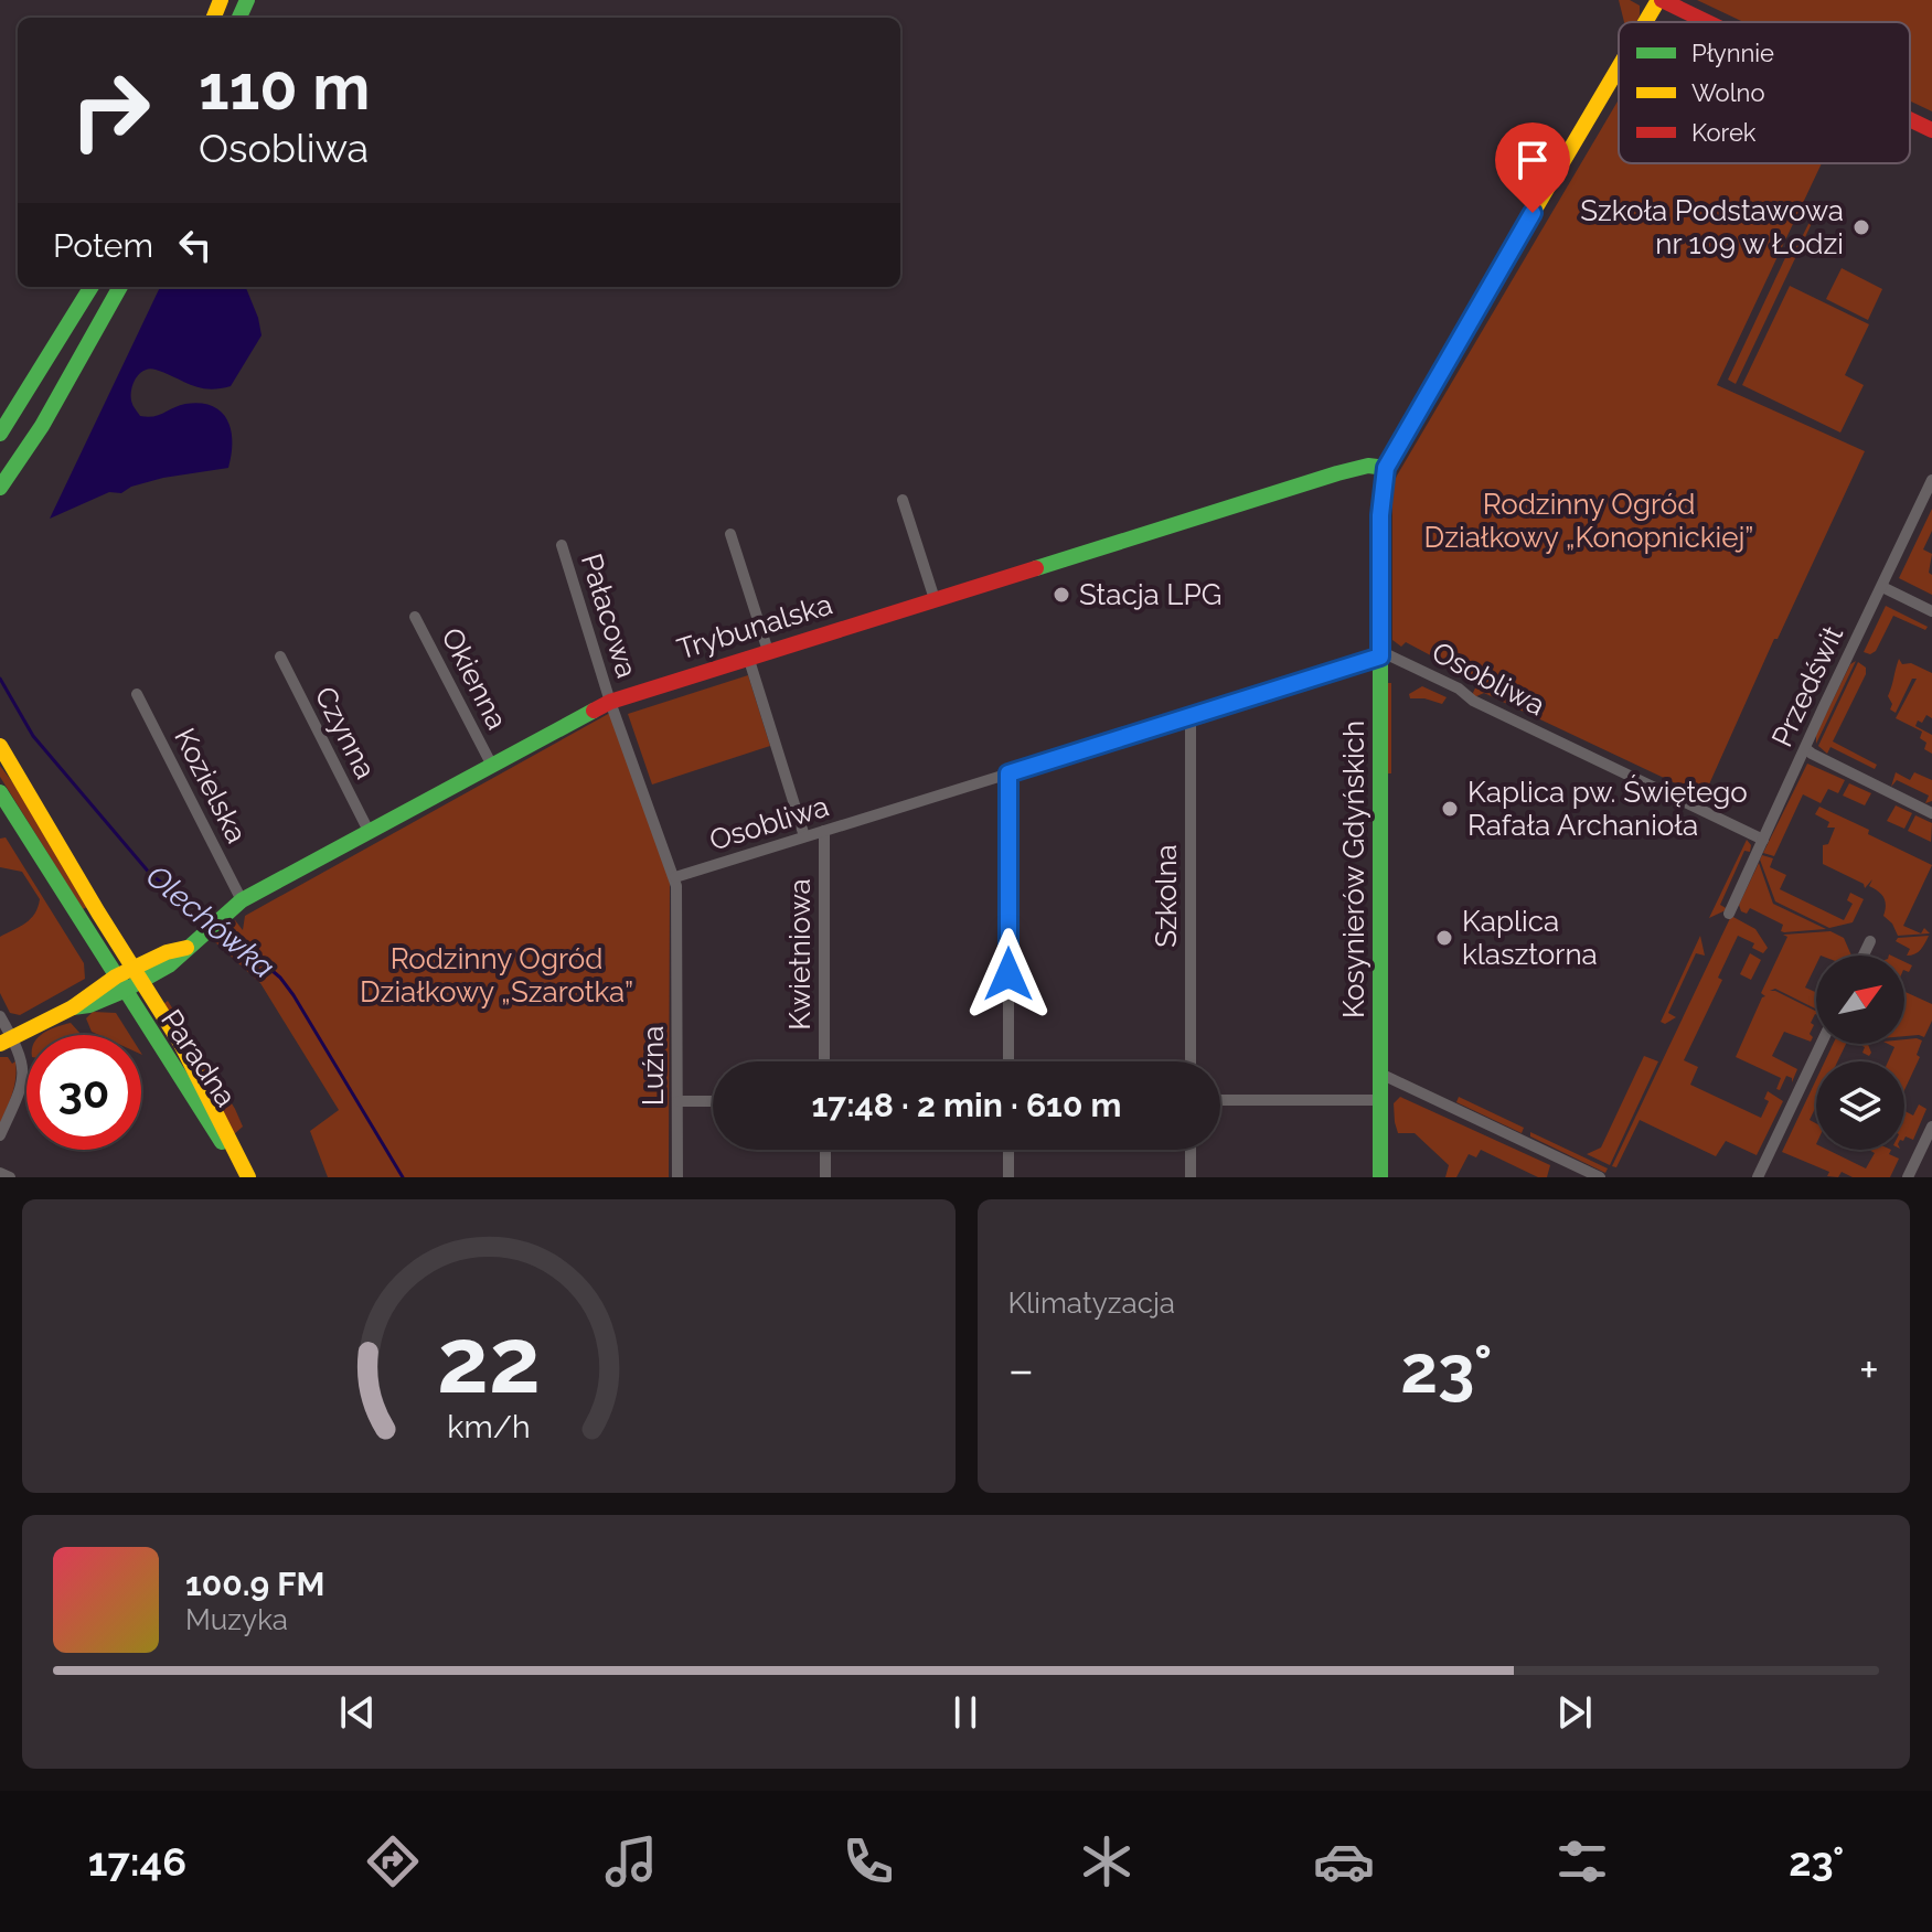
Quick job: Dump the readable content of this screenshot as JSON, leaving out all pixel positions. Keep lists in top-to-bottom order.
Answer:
{
  "streets": {
    "street": [
      "Pałacowa",
      "Trybunalska",
      "Okienna",
      "Osobliwa",
      "Przedświt",
      "Czynna",
      "Kozielska",
      "Kosynierów Gdyńskich",
      "Szkolna",
      "Kwietniowa",
      "Paradna",
      "Luźna"
    ]
  },
  "crossings": [
    ["Pałacowa", "Trybunalska"],
    ["Pałacowa", "Luźna"],
    ["Trybunalska", "Okienna"],
    ["Trybunalska", "Czynna"],
    ["Trybunalska", "Kozielska"],
    ["Trybunalska", "Kosynierów Gdyńskich"],
    ["Trybunalska", "Kwietniowa"],
    ["Trybunalska", "Paradna"],
    ["Trybunalska", "Luźna"],
    ["Osobliwa", "Przedświt"],
    ["Osobliwa", "Kosynierów Gdyńskich"],
    ["Osobliwa", "Szkolna"],
    ["Osobliwa", "Kwietniowa"],
    ["Osobliwa", "Luźna"]
  ],
  "water": ["Olechówka"],
  "parks": ["Rodzinny Ogród Działkowy „Konopnickiej”", "Rodzinny Ogród Działkowy „Szarotka”"],
  "places": [
    "Szkoła Podstawowa nr 109 w Łodzi",
    "Stacja LPG",
    "Kaplica pw. Świętego Rafała Archanioła",
    "Kaplica klasztorna"
  ],
  "legend": ["Płynnie", "Wolno", "Korek"],
  "north": "top right",
  "page": {
    "turn": ["110 m", "Osobliwa"],
    "then": "Potem",
    "limit": "30",
    "trip": "17:48 · 2 min · 610 m",
    "tile": "Klimatyzacja",
    "heat": ["−", "23°", "+"],
    "song": ["100.9 FM", "Muzyka"],
    "tabs": ["17:46", "23°"],
    "gauge": ["22", "km/h"]
  }
}
